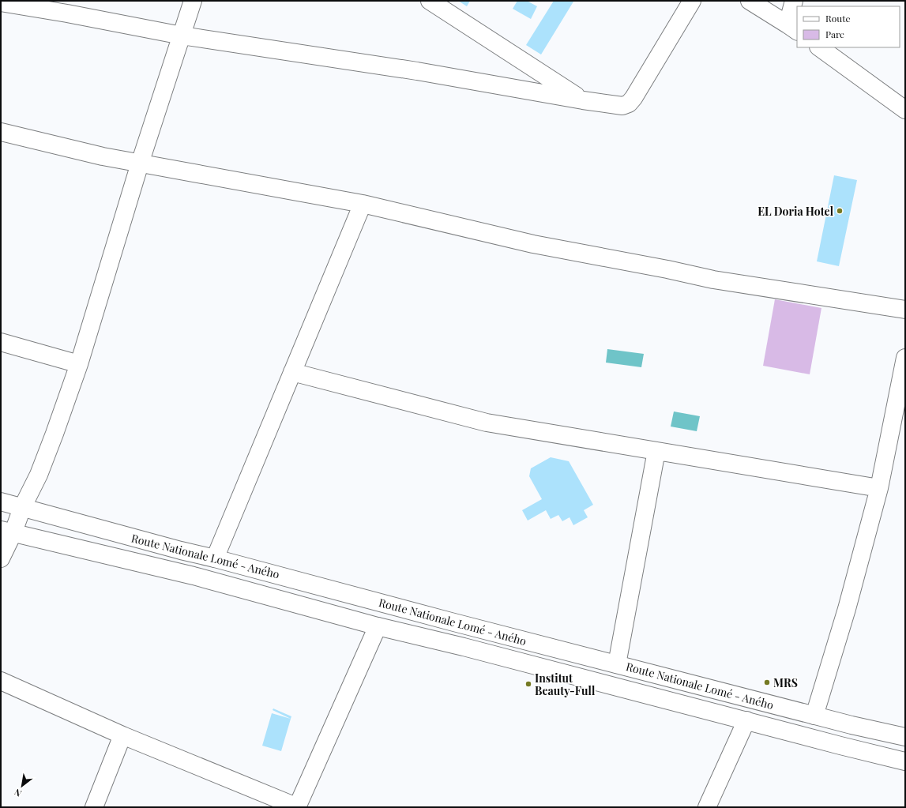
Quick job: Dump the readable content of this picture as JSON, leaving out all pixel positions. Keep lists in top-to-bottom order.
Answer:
{
  "streets": {
    "main road": ["Route Nationale Lomé - Aného"]
  },
  "places": ["EL Doria Hotel", "MRS", "Institut Beauty-Full"],
  "legend": ["Route", "Parc"],
  "north": "bottom left"
}
